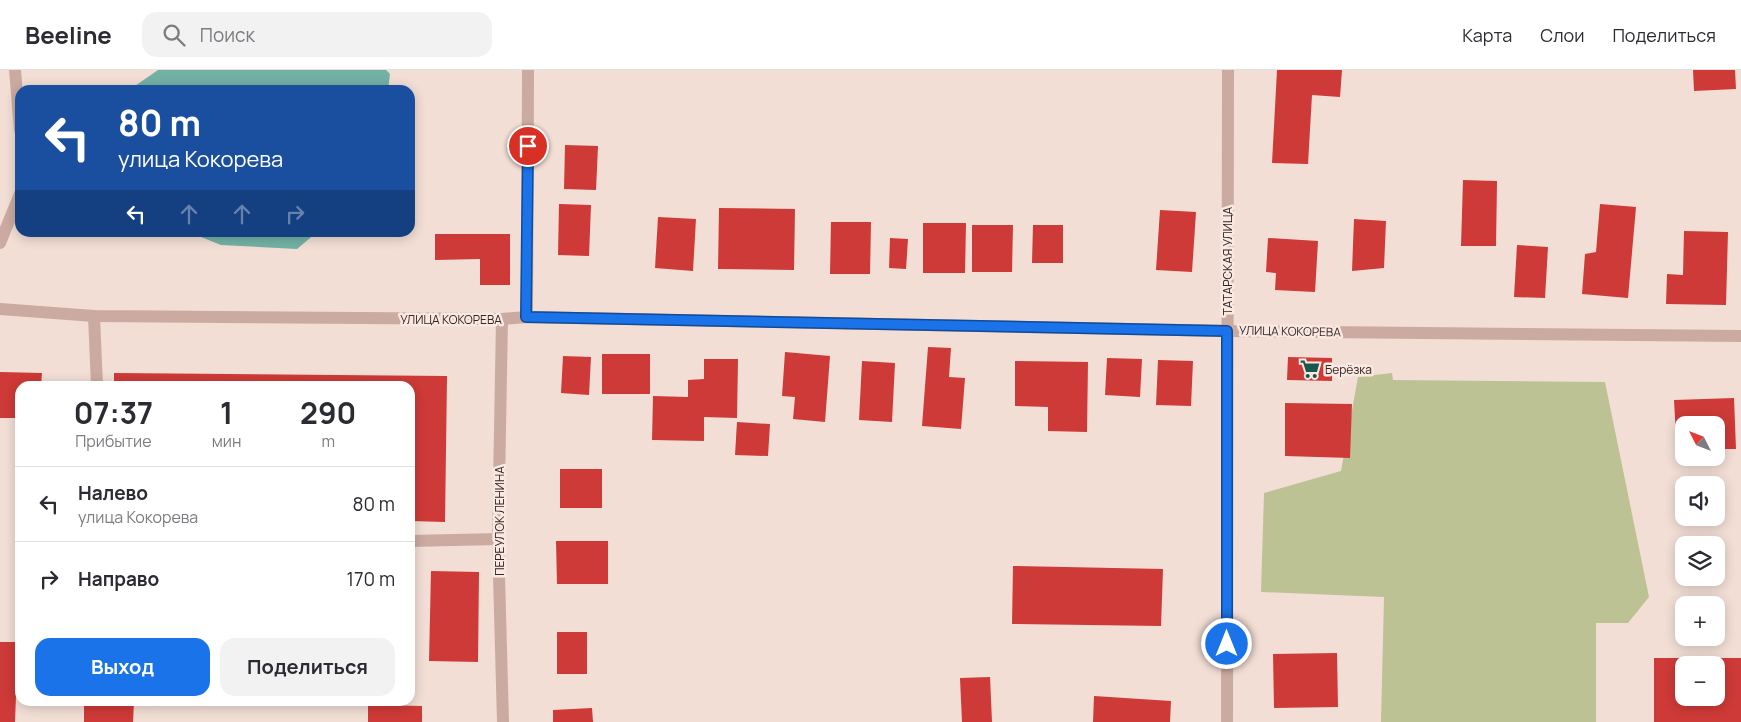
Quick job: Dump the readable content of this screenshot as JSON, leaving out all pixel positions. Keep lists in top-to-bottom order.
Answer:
{
  "streets": {
    "street": ["ТАТАРСКАЯ УЛИЦА", "УЛИЦА КОКОРЕВА", "ПЕРЕУЛОК ЛЕНИНА"]
  },
  "crossings": [
    ["ТАТАРСКАЯ УЛИЦА", "УЛИЦА КОКОРЕВА"],
    ["УЛИЦА КОКОРЕВА", "ПЕРЕУЛОК ЛЕНИНА"]
  ],
  "places": {
    "supermarket": ["Берёзка"]
  },
  "north": "top left",
  "page": {
    "header": "Beeline",
    "search": "Поиск",
    "nav": ["Карта", "Слои", "Поделиться"],
    "turn": ["80 m", "улица Кокорева"],
    "eta": [
      "07:37",
      "Прибытие",
      "1",
      "мин",
      "290",
      "m"
    ],
    "map_buttons": ["+", "−"],
    "list": [
      {
        "name": "Налево",
        "note": "улица Кокорева",
        "value": "80 m"
      },
      {
        "name": "Направо",
        "value": "170 m"
      }
    ],
    "buttons": ["Выход", "Поделиться"]
  }
}
